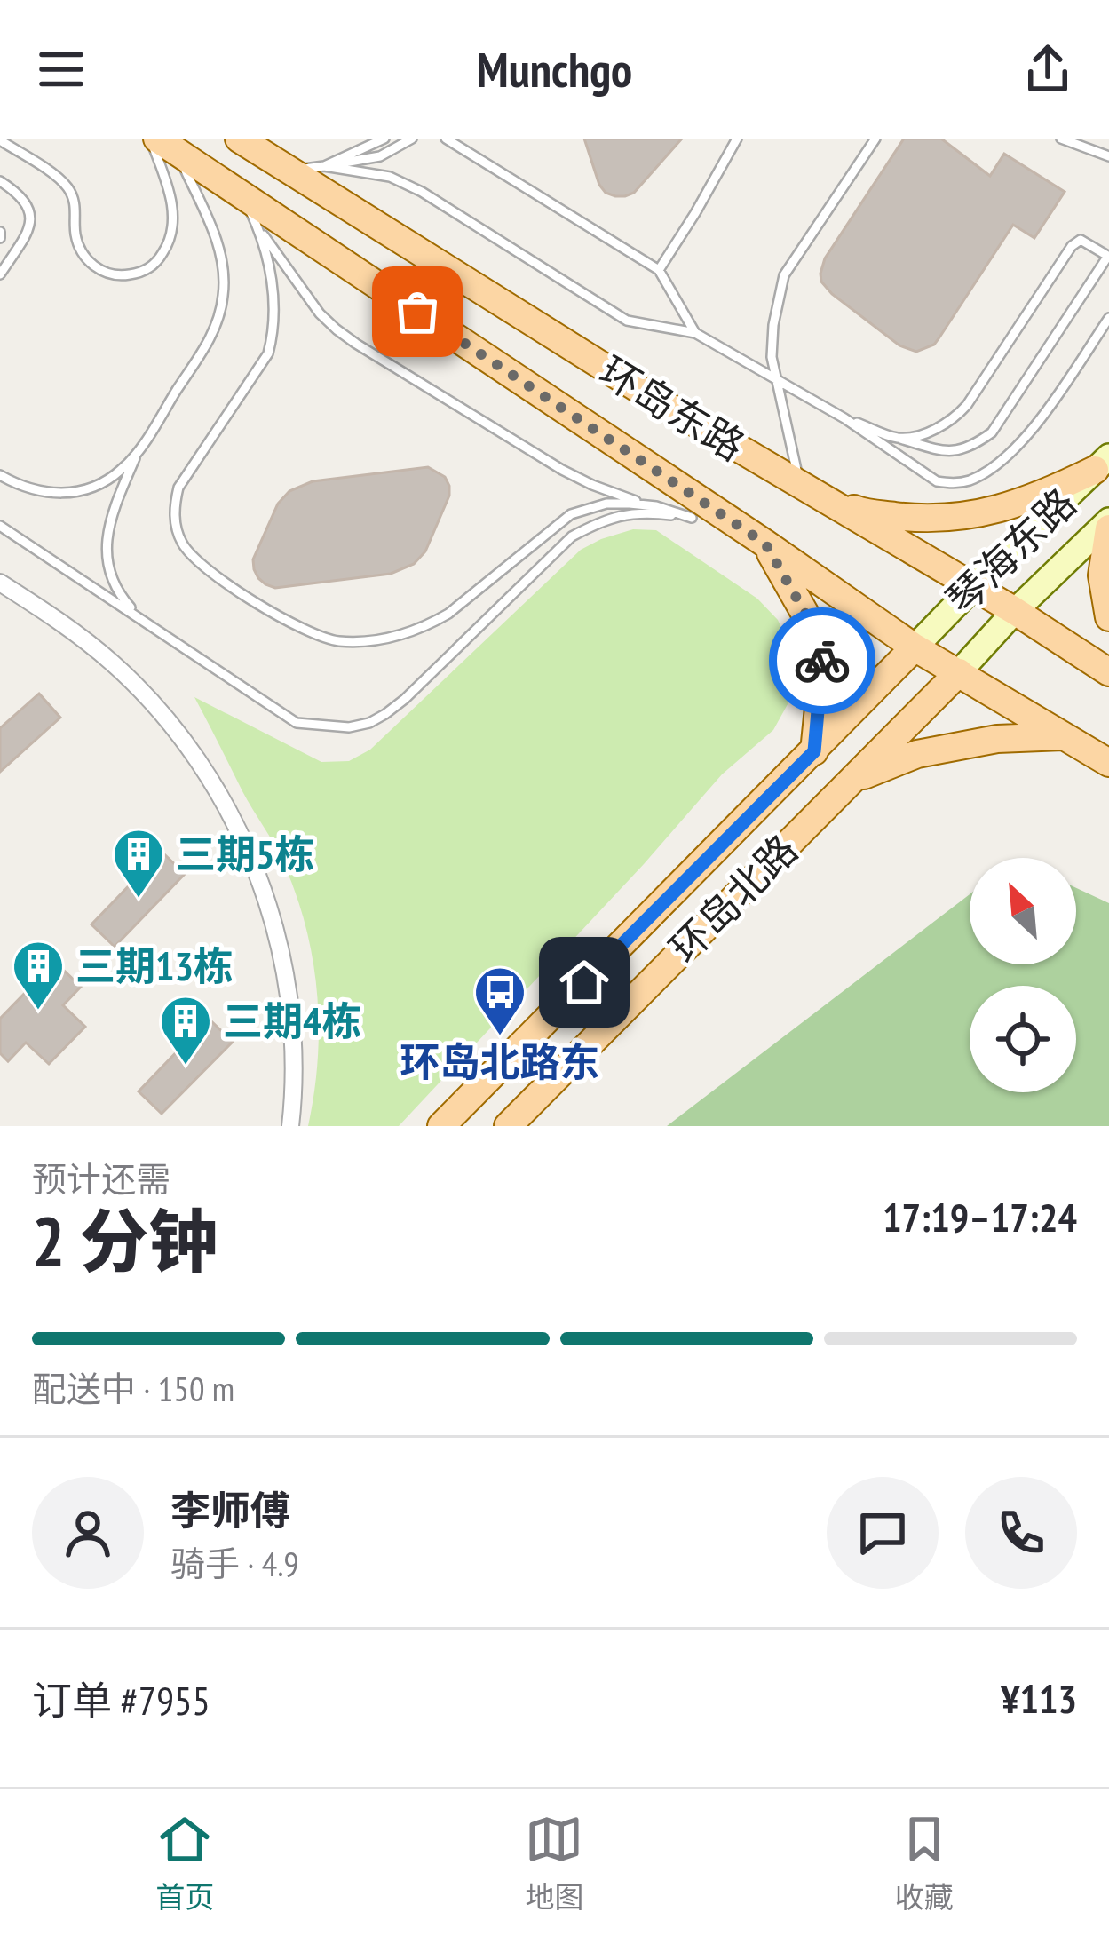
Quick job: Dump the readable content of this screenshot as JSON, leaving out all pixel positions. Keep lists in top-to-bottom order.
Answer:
{
  "streets": {
    "main road": ["环岛东路", "琴海东路", "环岛北路"]
  },
  "crossings": [
    ["环岛东路", "琴海东路"],
    ["环岛东路", "环岛北路"],
    ["琴海东路", "环岛北路"]
  ],
  "places": {
    "building": ["三期5栋", "三期13栋", "三期4栋"],
    "bus stop": ["环岛北路东"]
  },
  "north": "top left",
  "page": {
    "header": "Munchgo",
    "heading": ["2 分钟", "预计还需", "17:19–17:24"],
    "panel": [
      "李师傅",
      "骑手 · 4.9",
      "订单 #7955",
      "¥113"
    ],
    "bar": "配送中 · 150 m",
    "tabs": ["首页", "地图", "收藏"]
  }
}
